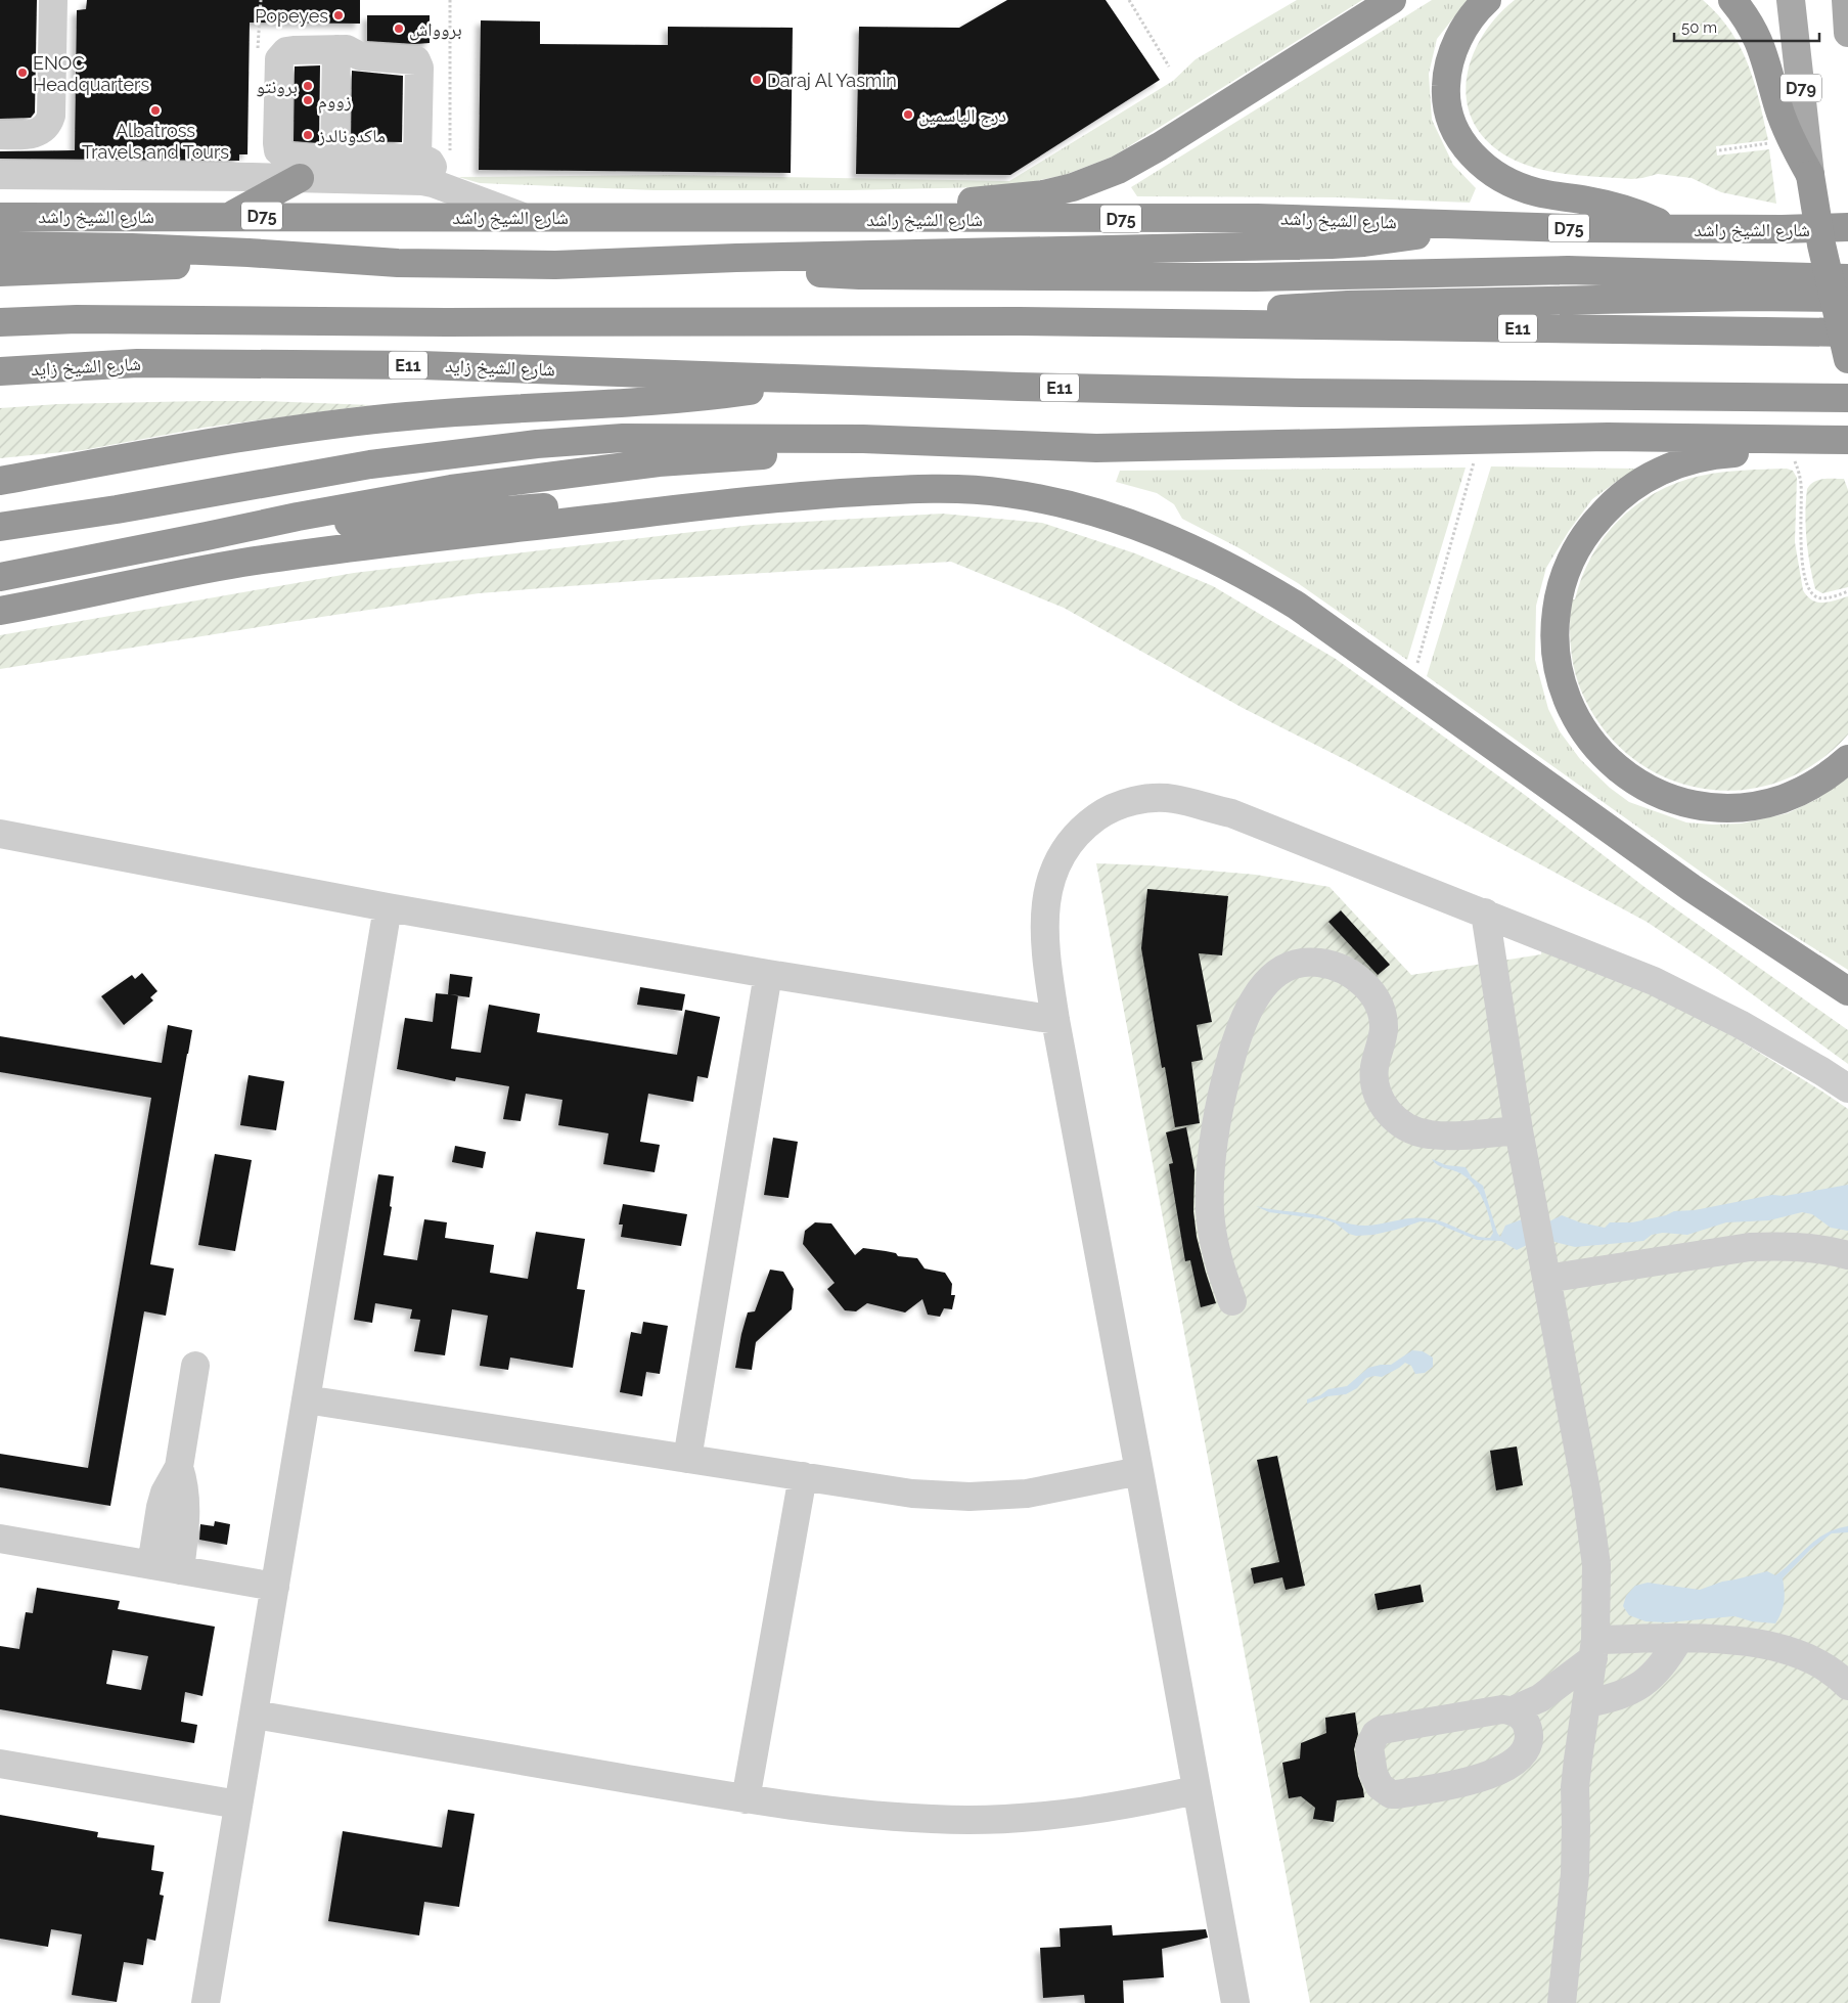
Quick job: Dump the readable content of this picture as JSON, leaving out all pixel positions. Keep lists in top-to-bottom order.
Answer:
{
  "streets": {
    "highway": [
      "شارع الشيخ راشد",
      "D75",
      "E11",
      "شارع الشيخ زايد"
    ],
    "main road": ["D79"]
  },
  "crossings": [
    ["E11", "شارع الشيخ زايد"]
  ],
  "places": [
    "Popeyes",
    "بروواش",
    "ENOC Headquarters",
    "Daraj Al Yasmin",
    "برونتو",
    "زووم",
    "Albatross Travels and Tours",
    "درج الياسمين",
    "ماكدونالدز"
  ],
  "scale_bar": "50 m"
}
